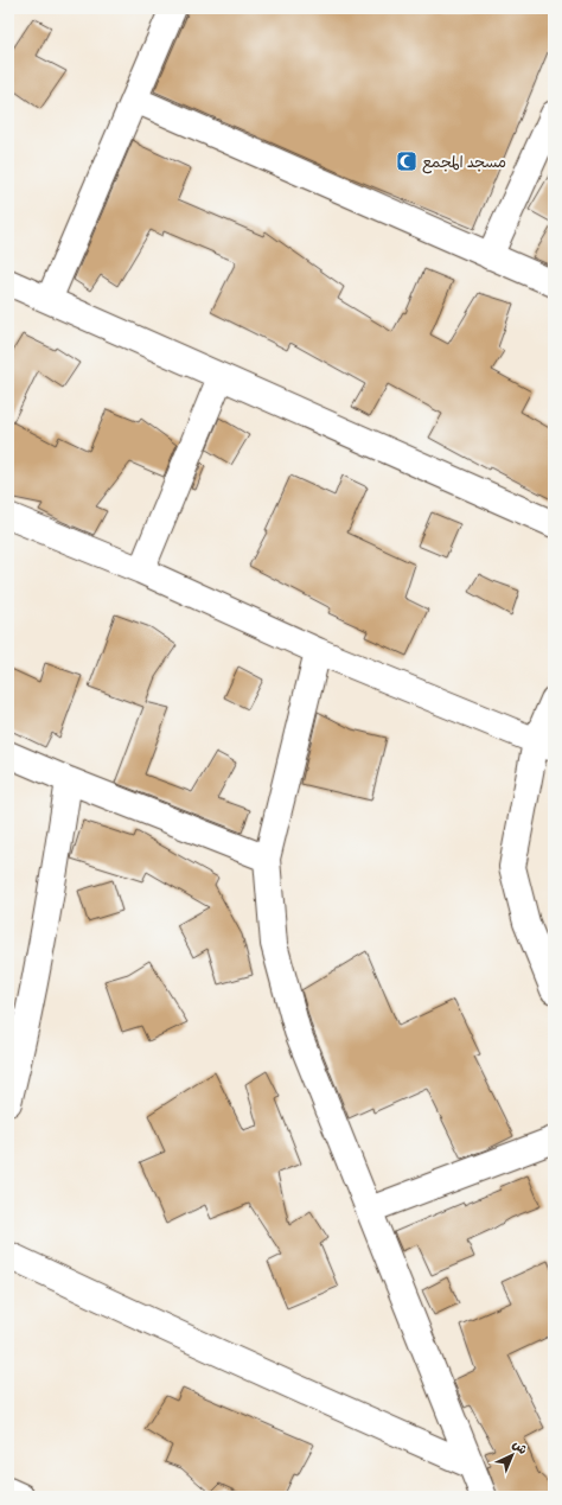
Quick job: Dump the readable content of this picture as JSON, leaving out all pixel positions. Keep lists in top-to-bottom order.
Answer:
{
  "places": {
    "mosque": ["مسجد المجمع"]
  },
  "north": "top right"
}
